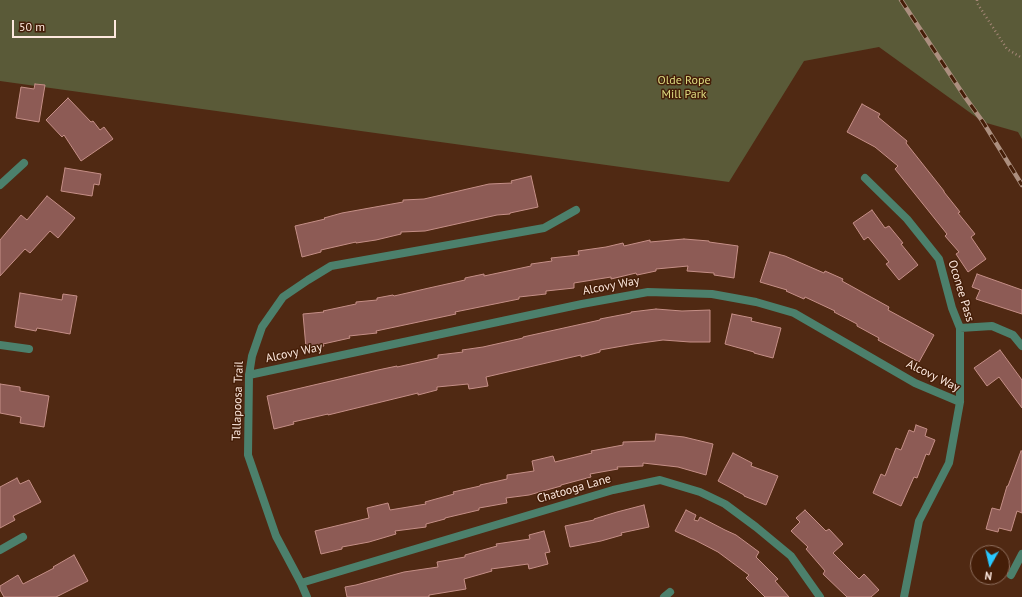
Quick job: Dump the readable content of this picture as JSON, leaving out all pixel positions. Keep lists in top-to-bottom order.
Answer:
{
  "streets": {
    "street": [
      "Alcovy Way",
      "Oconee Pass",
      "Tallapoosa Trail",
      "Chatooga Lane"
    ]
  },
  "crossings": [
    ["Alcovy Way", "Oconee Pass"],
    ["Alcovy Way", "Tallapoosa Trail"],
    ["Tallapoosa Trail", "Chatooga Lane"]
  ],
  "parks": ["Olde Rope Mill Park"],
  "scale_bar": "50 m",
  "north": "bottom"
}
